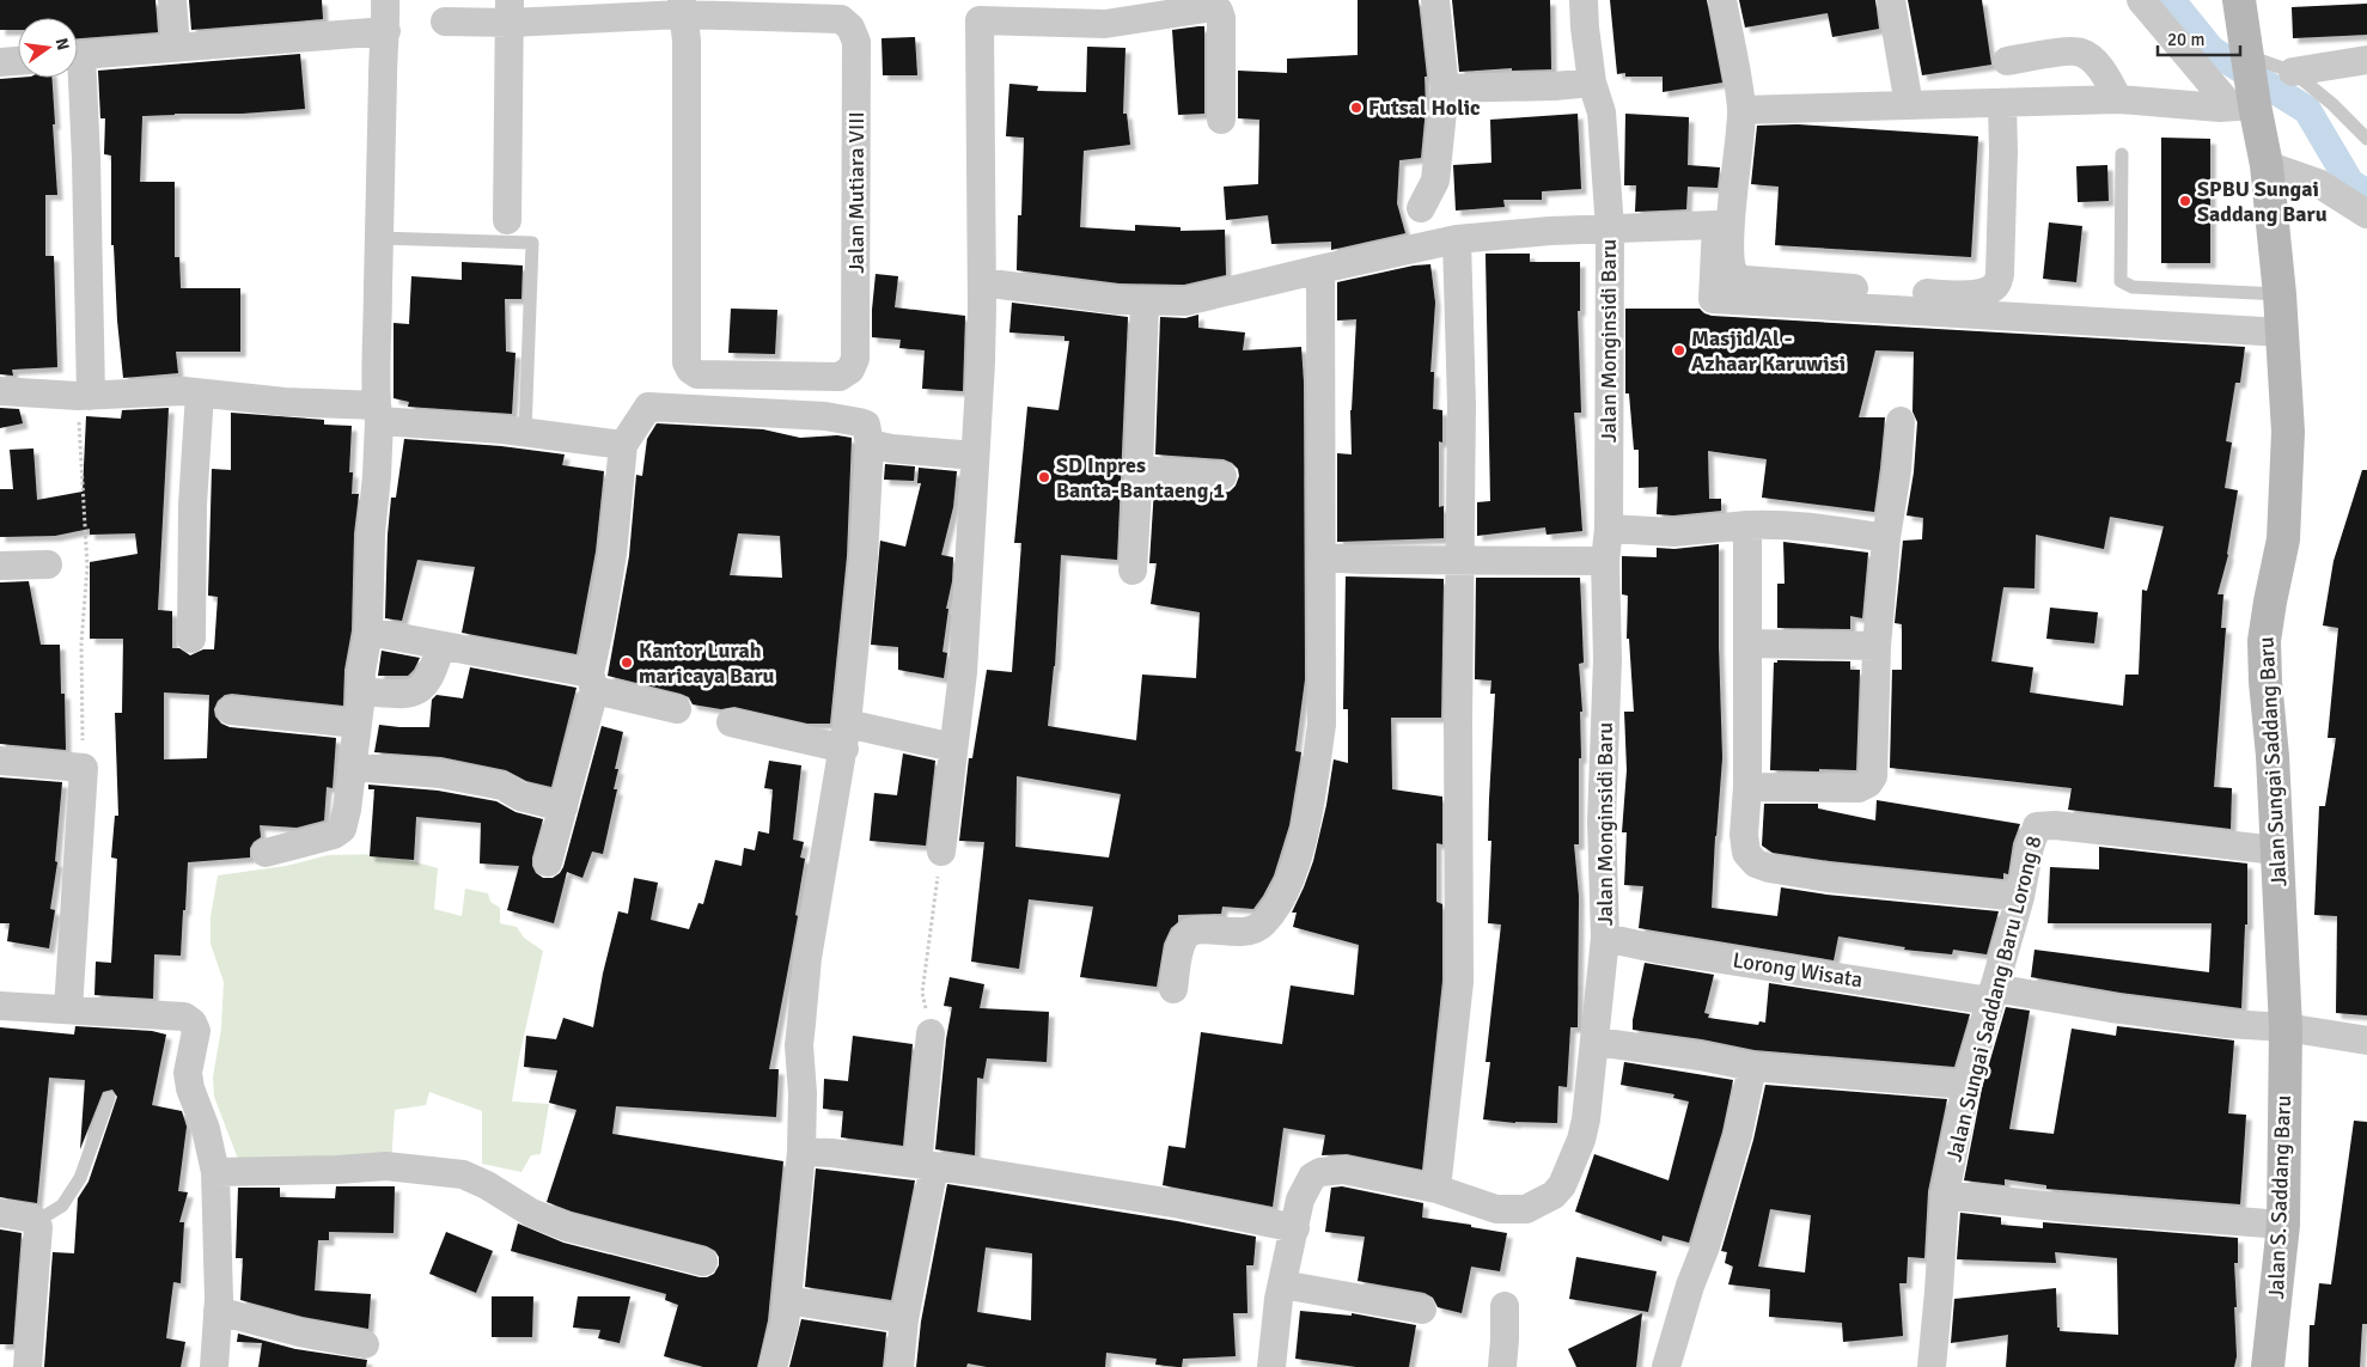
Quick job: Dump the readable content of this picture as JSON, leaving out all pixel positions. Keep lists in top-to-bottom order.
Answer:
{
  "streets": {
    "main road": ["Jalan Sungai Saddang Baru", "Jalan S. Saddang Baru"],
    "street": [
      "Jalan Mutiara VIII",
      "Jalan Monginsidi Baru",
      "Lorong Wisata",
      "Jalan Sungai Saddang Baru Lorong 8"
    ]
  },
  "crossings": [
    ["Jalan Monginsidi Baru", "Lorong Wisata"],
    ["Jalan Sungai Saddang Baru", "Lorong Wisata"],
    ["Jalan Sungai Saddang Baru", "Jalan Sungai Saddang Baru Lorong 8"],
    ["Jalan Sungai Saddang Baru", "Jalan S. Saddang Baru"],
    ["Lorong Wisata", "Jalan Sungai Saddang Baru Lorong 8"],
    ["Lorong Wisata", "Jalan S. Saddang Baru"]
  ],
  "places": [
    "Futsal Holic",
    "SPBU Sungai Saddang Baru",
    "Masjid Al - Azhaar Karuwisi",
    "SD Inpres Banta-Bantaeng 1",
    "Kantor Lurah maricaya Baru"
  ],
  "scale_bar": "20 m",
  "north": "right"
}
